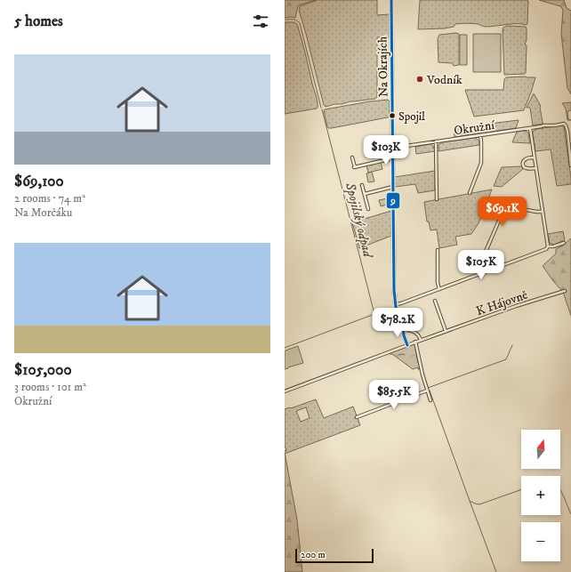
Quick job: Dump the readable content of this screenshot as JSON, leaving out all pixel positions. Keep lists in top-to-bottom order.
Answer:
{
  "streets": {
    "street": ["Na Okrajích", "Okružní", "K Hájovně"]
  },
  "crossings": [
    ["Na Okrajích", "Okružní"],
    ["Na Okrajích", "K Hájovně"]
  ],
  "water": ["Spojilský odpad"],
  "places": ["Vodník", "Spojil"],
  "lines": ["transit line 9"],
  "scale_bar": "200 m",
  "north": "top",
  "page": {
    "heading": "5 homes",
    "list": [
      {
        "name": "$69,100",
        "note": "2 rooms · 74 m² · Na Morčáku"
      },
      {
        "name": "$105,000",
        "note": "3 rooms · 101 m² · Okružní"
      }
    ],
    "price": [
      "$103K",
      "$69.1K",
      "$105K",
      "$78.2K",
      "$85.5K"
    ],
    "map_buttons": ["+", "−"],
    "scale": "200 m"
  }
}
